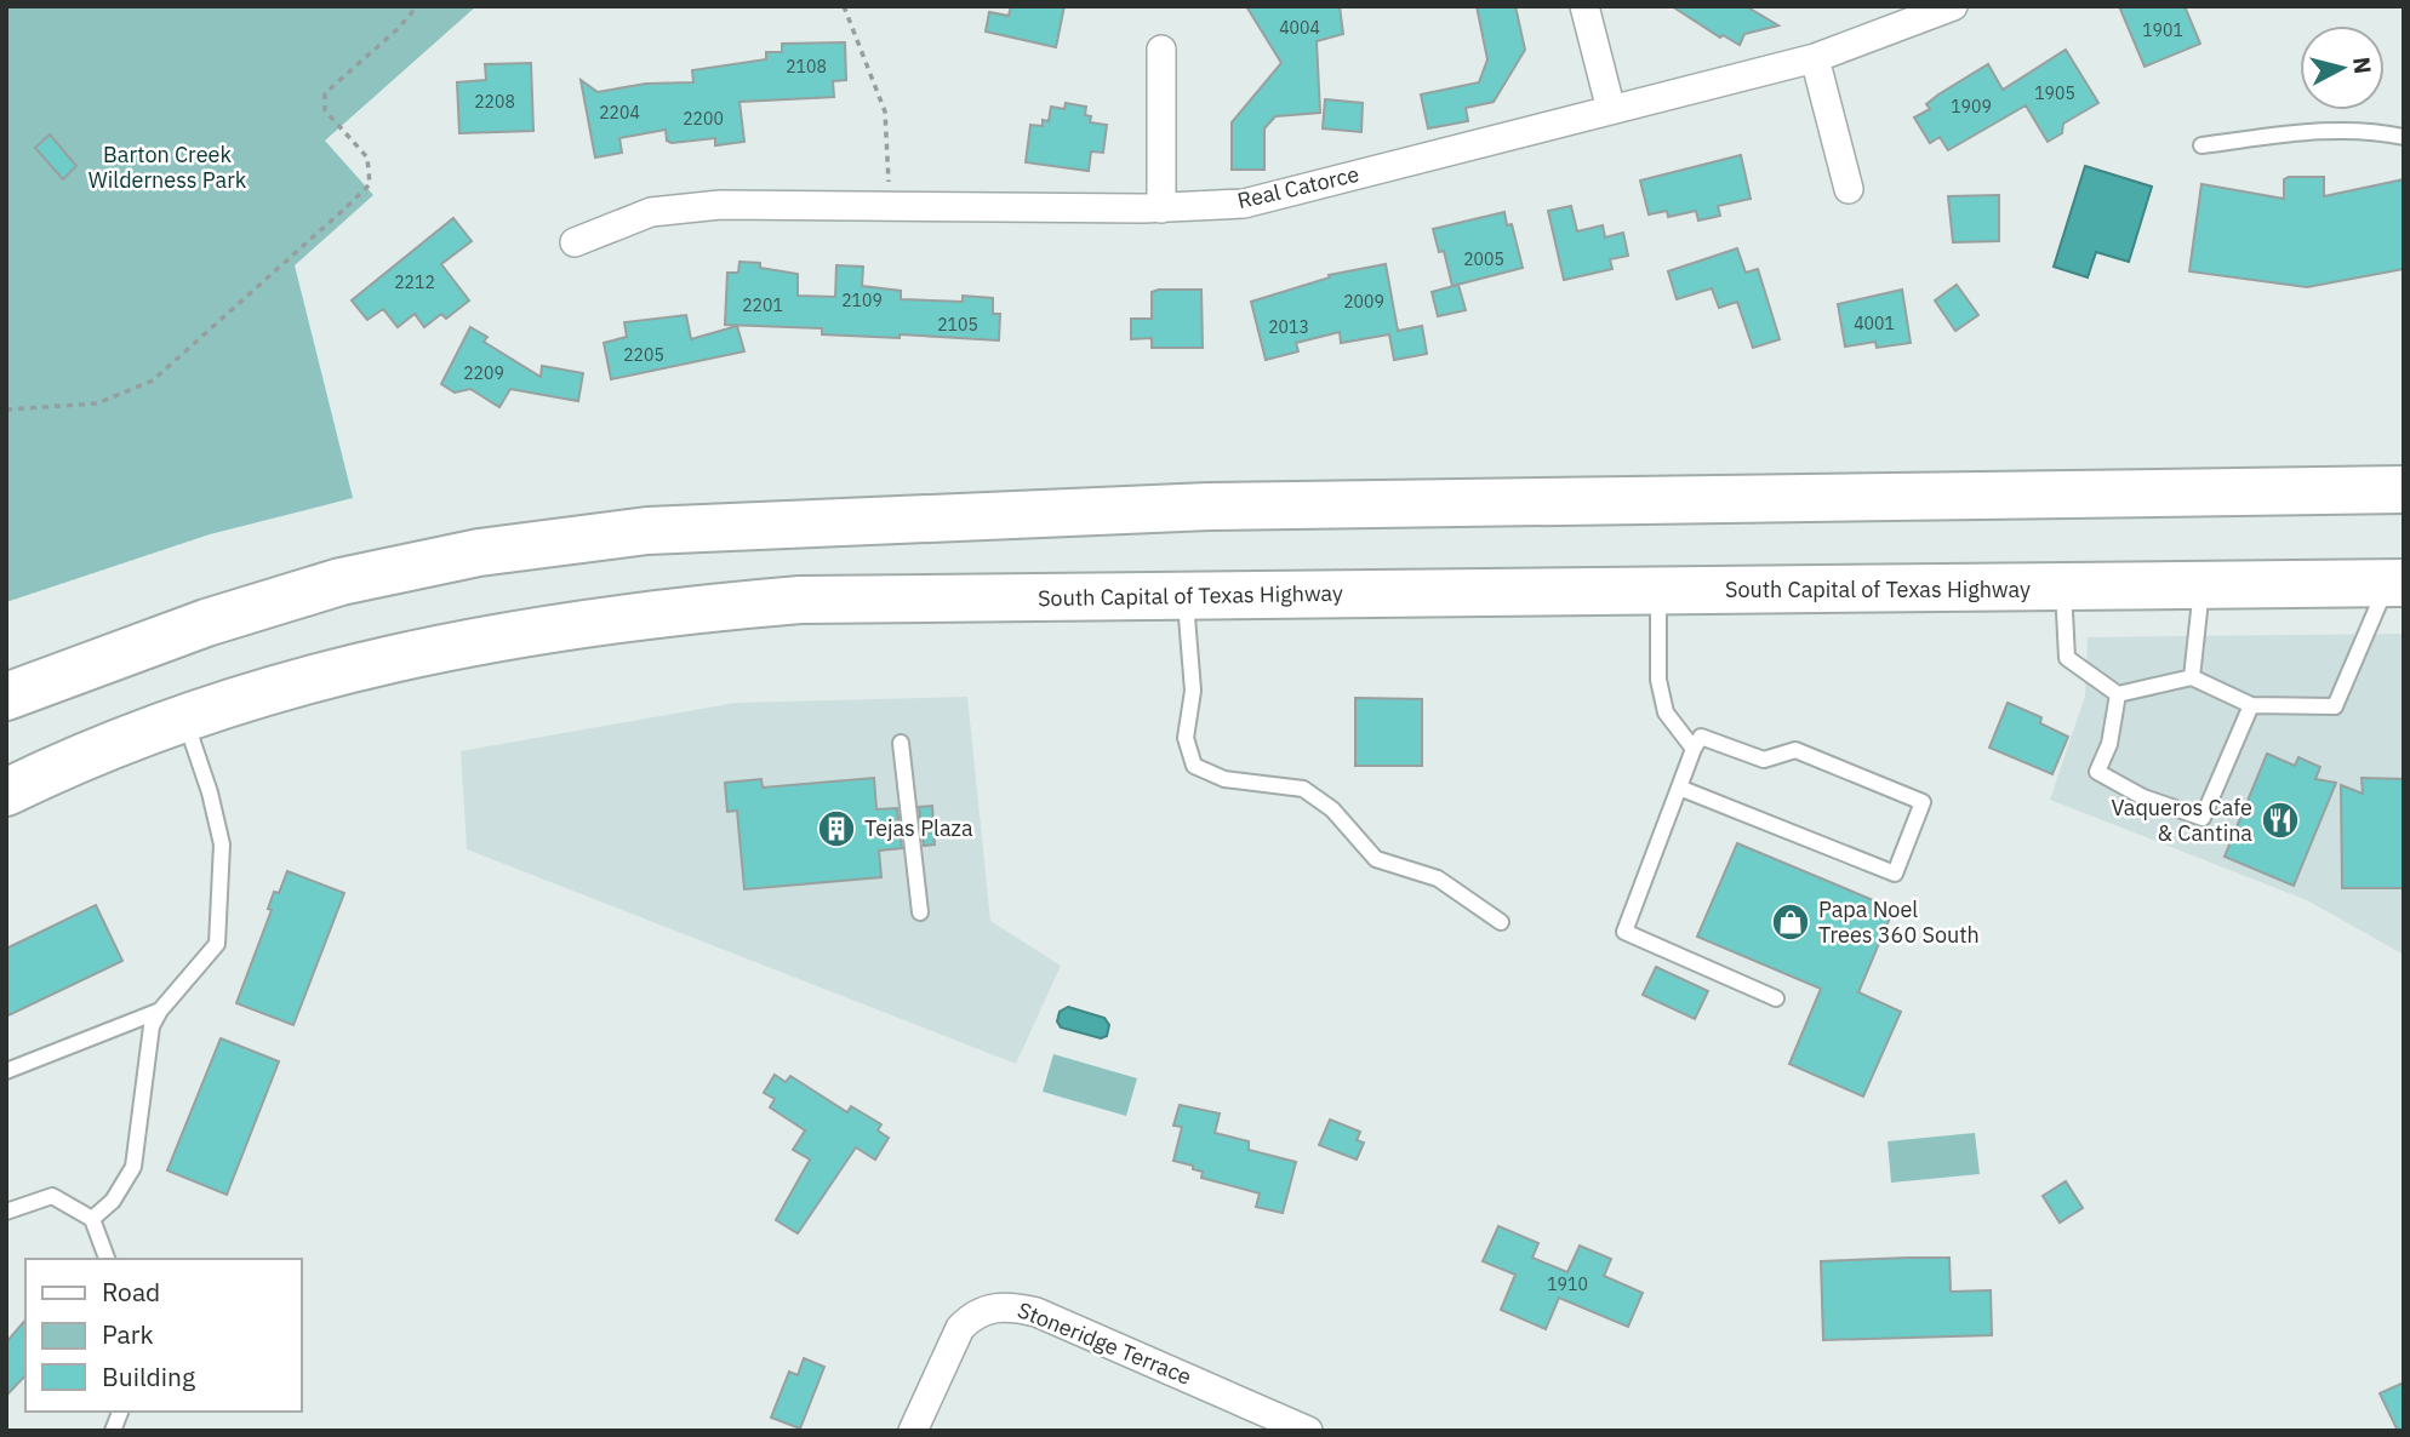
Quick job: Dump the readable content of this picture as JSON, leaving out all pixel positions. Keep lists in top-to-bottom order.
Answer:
{
  "streets": {
    "highway": ["South Capital of Texas Highway"],
    "street": ["Real Catorce", "Stoneridge Terrace"]
  },
  "parks": ["Barton Creek Wilderness Park"],
  "places": {
    "restaurant": ["Vaqueros Cafe & Cantina"],
    "building": ["Tejas Plaza"],
    "shop": ["Papa Noel Trees 360 South"]
  },
  "house_numbers": [
    "4004",
    "1901",
    "2108",
    "1905",
    "2208",
    "1909",
    "2204",
    "2200",
    "2005",
    "2212",
    "2109",
    "2009",
    "2201",
    "4001",
    "2105",
    "2013",
    "2205",
    "2209",
    "1910"
  ],
  "legend": ["Road", "Park", "Building"],
  "north": "right"
}
